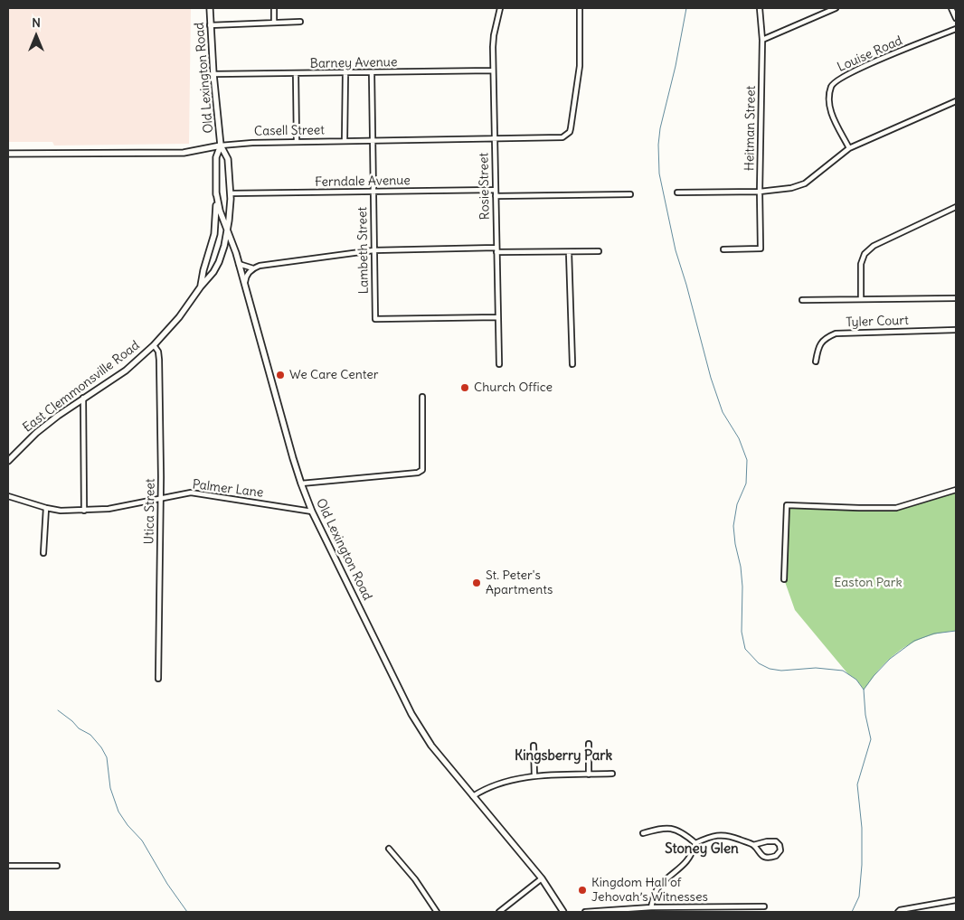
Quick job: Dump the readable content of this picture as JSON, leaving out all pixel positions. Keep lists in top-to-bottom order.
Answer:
{
  "streets": {
    "street": [
      "Louise Road",
      "Barney Avenue",
      "Old Lexington Road",
      "Heitman Street",
      "Casell Street",
      "Ferndale Avenue",
      "Rosie Street",
      "Lambeth Street",
      "Tyler Court",
      "East Clemmonsville Road",
      "Palmer Lane",
      "Utica Street"
    ]
  },
  "crossings": [
    ["Barney Avenue", "Old Lexington Road"],
    ["Barney Avenue", "Rosie Street"],
    ["Barney Avenue", "Lambeth Street"],
    ["Old Lexington Road", "Casell Street"],
    ["Old Lexington Road", "Ferndale Avenue"],
    ["Old Lexington Road", "East Clemmonsville Road"],
    ["Old Lexington Road", "Palmer Lane"],
    ["Casell Street", "Rosie Street"],
    ["Casell Street", "Lambeth Street"],
    ["Ferndale Avenue", "Rosie Street"],
    ["Ferndale Avenue", "Lambeth Street"],
    ["Rosie Street", "Lambeth Street"],
    ["East Clemmonsville Road", "Utica Street"],
    ["Palmer Lane", "Utica Street"]
  ],
  "districts": ["Kingsberry Park", "Stoney Glen"],
  "parks": ["Easton Park"],
  "places": [
    "We Care Center",
    "Church Office",
    "St. Peter's Apartments",
    "Kingdom Hall of Jehovah’s Witnesses"
  ],
  "north": "top"
}
